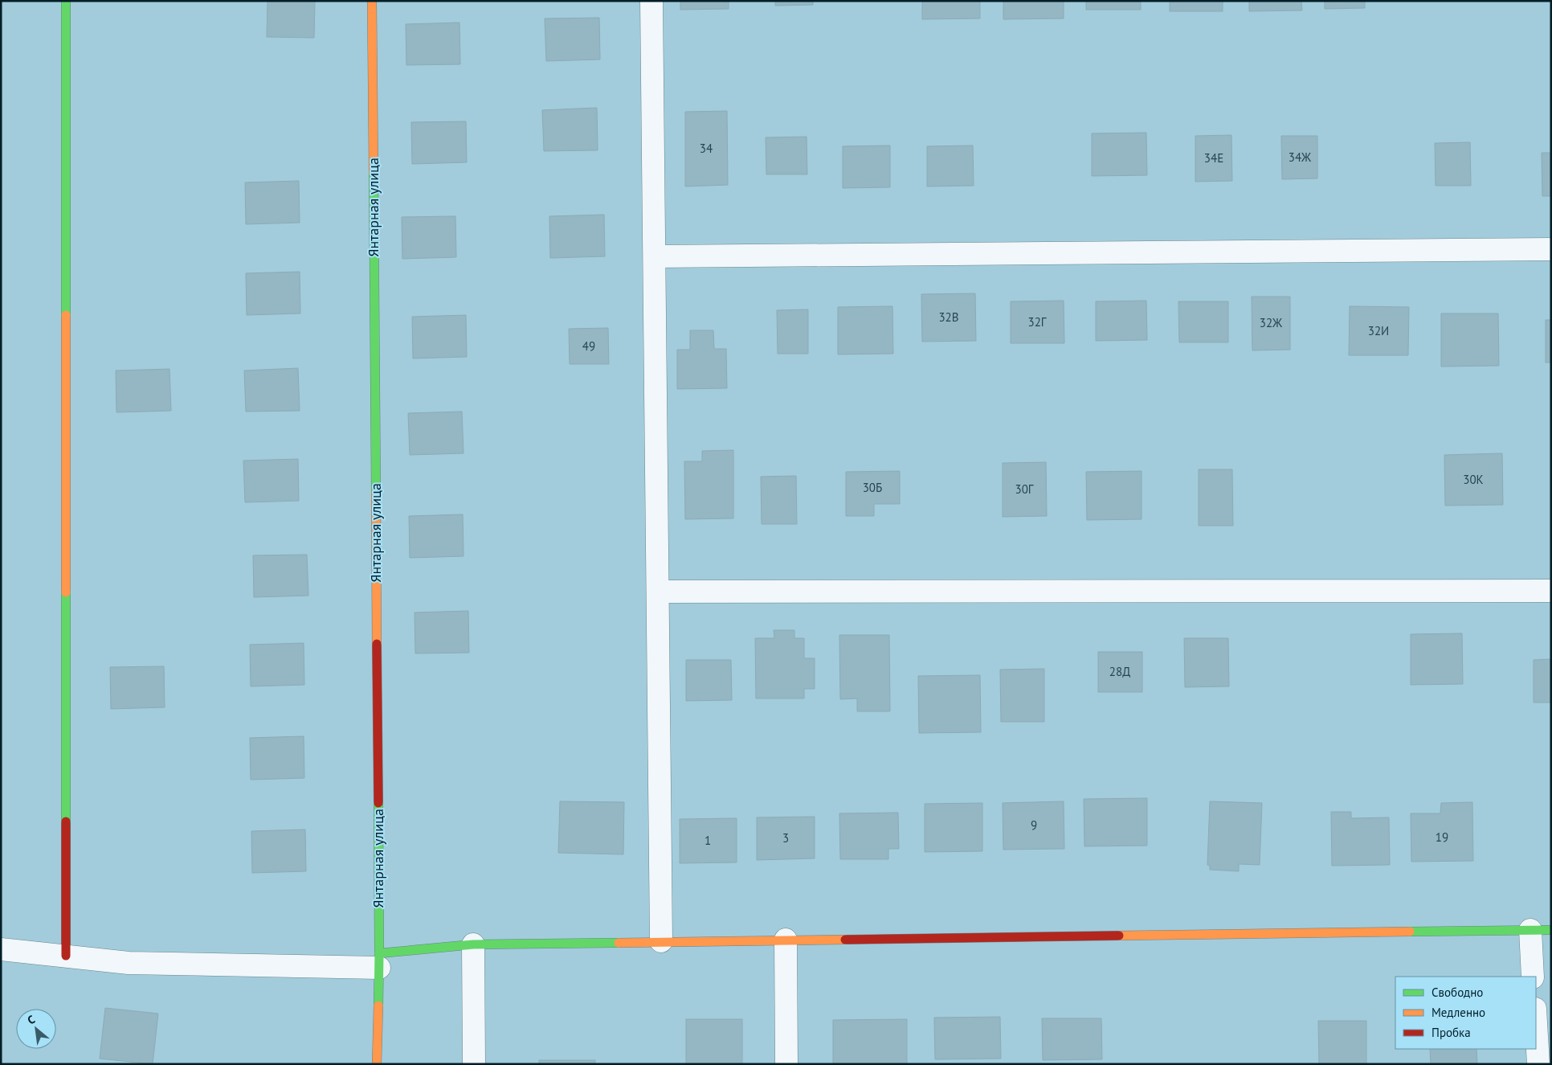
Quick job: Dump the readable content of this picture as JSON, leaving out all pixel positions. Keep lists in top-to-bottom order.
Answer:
{
  "streets": {
    "street": ["Янтарная улица"]
  },
  "house_numbers": [
    "34",
    "34Ж",
    "34Е",
    "32В",
    "32Г",
    "32Ж",
    "32И",
    "49",
    "30К",
    "30Б",
    "30Г",
    "28Д",
    "9",
    "19",
    "3",
    "1"
  ],
  "legend": ["Свободно", "Медленно", "Пробка"],
  "north": "top left"
}
